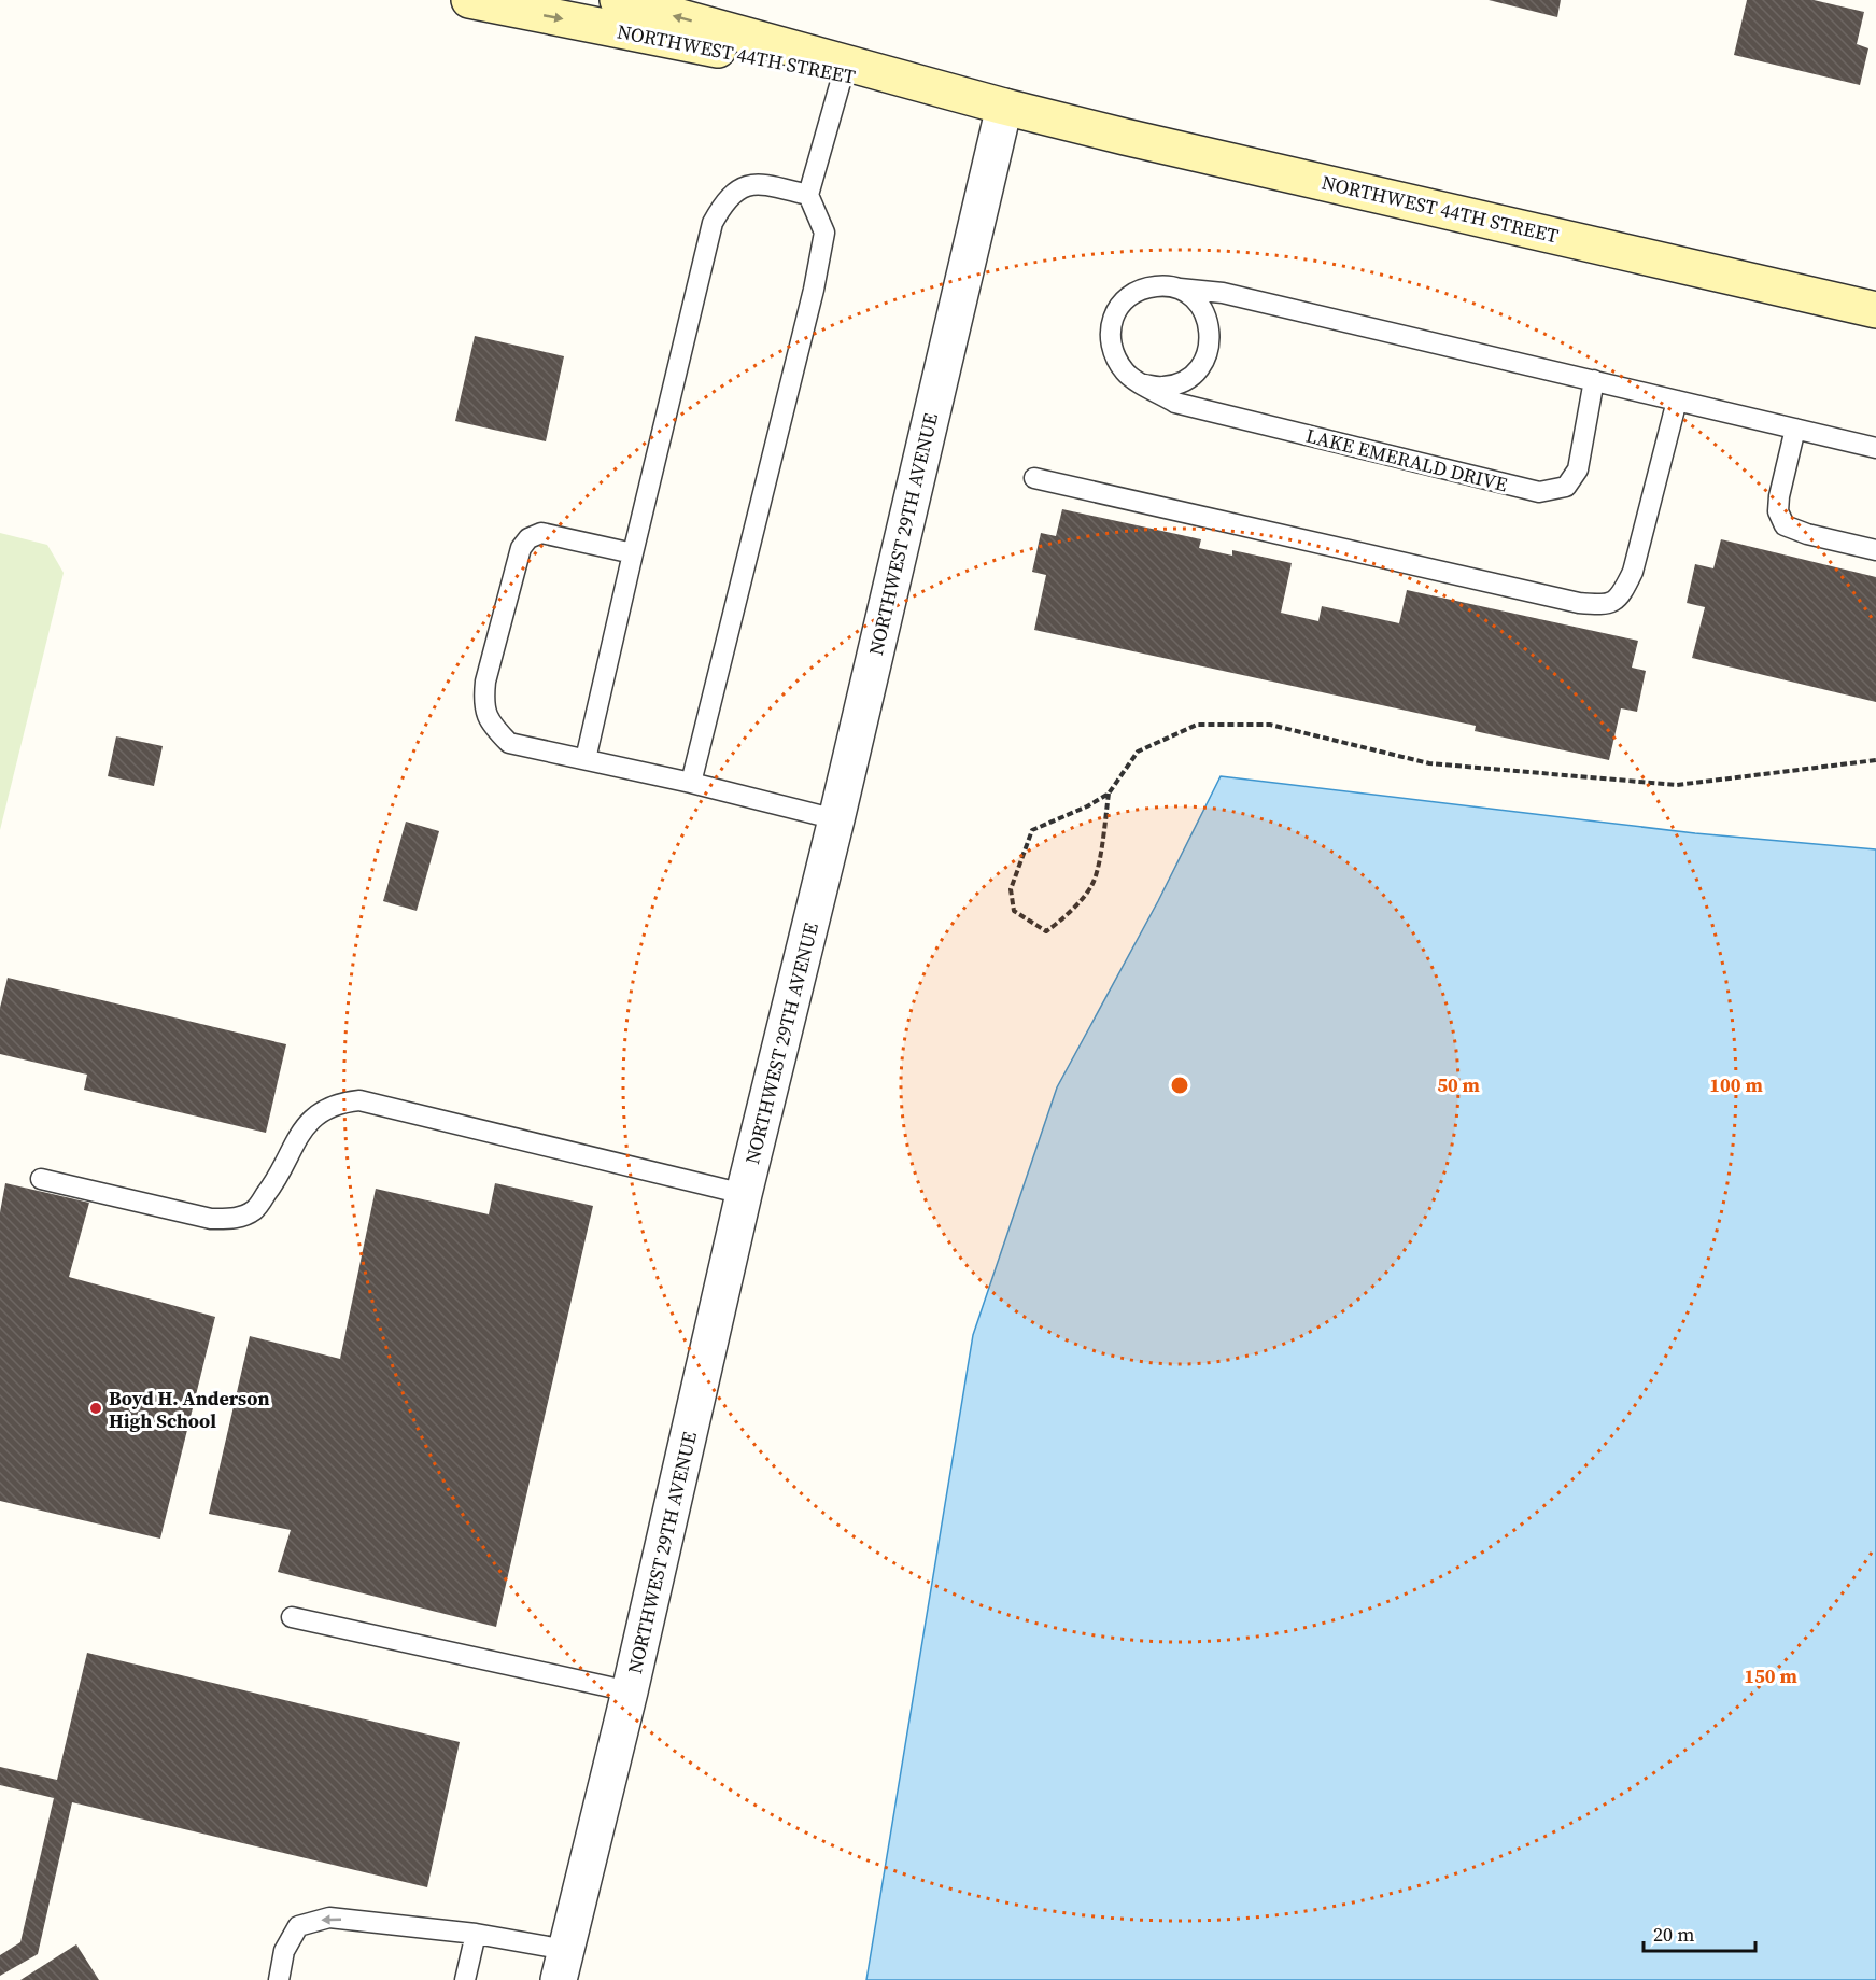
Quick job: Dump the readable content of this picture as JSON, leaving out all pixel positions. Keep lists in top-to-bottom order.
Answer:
{
  "streets": {
    "street": ["NORTHWEST 44TH STREET", "NORTHWEST 29TH AVENUE"],
    "lane": ["LAKE EMERALD DRIVE"]
  },
  "crossings": [
    ["NORTHWEST 44TH STREET", "NORTHWEST 29TH AVENUE"]
  ],
  "places": ["Boyd H. Anderson High School"],
  "scale_bar": "20 m",
  "rings": ["50 m", "100 m", "150 m"]
}
